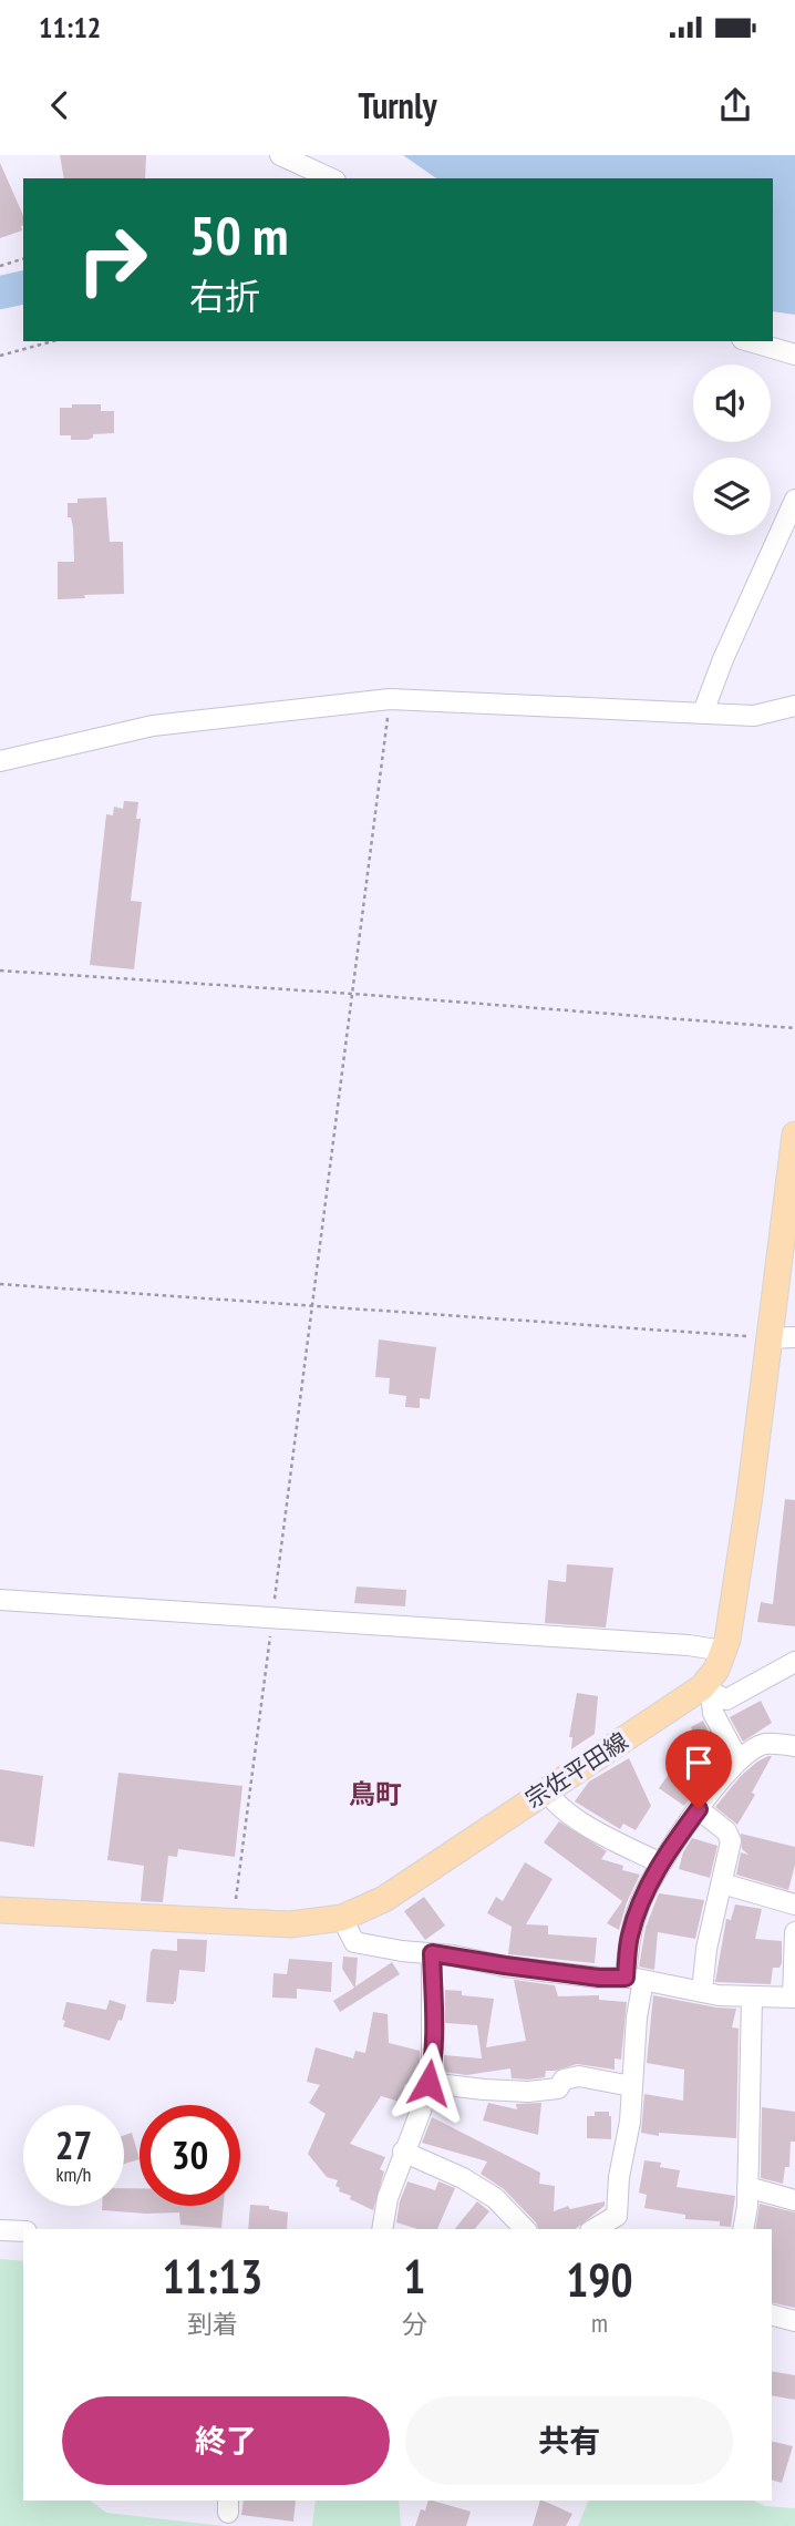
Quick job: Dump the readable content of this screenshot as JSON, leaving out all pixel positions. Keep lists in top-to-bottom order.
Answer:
{
  "streets": {
    "main road": ["宗佐平田線"]
  },
  "districts": ["鳥町"],
  "page": {
    "status": "11:12",
    "header": "Turnly",
    "turn": ["50 m", "右折"],
    "speed": "27 km/h",
    "limit": "30",
    "eta": [
      "11:13",
      "到着",
      "1",
      "分",
      "190",
      "m"
    ],
    "buttons": ["終了", "共有"]
  }
}
